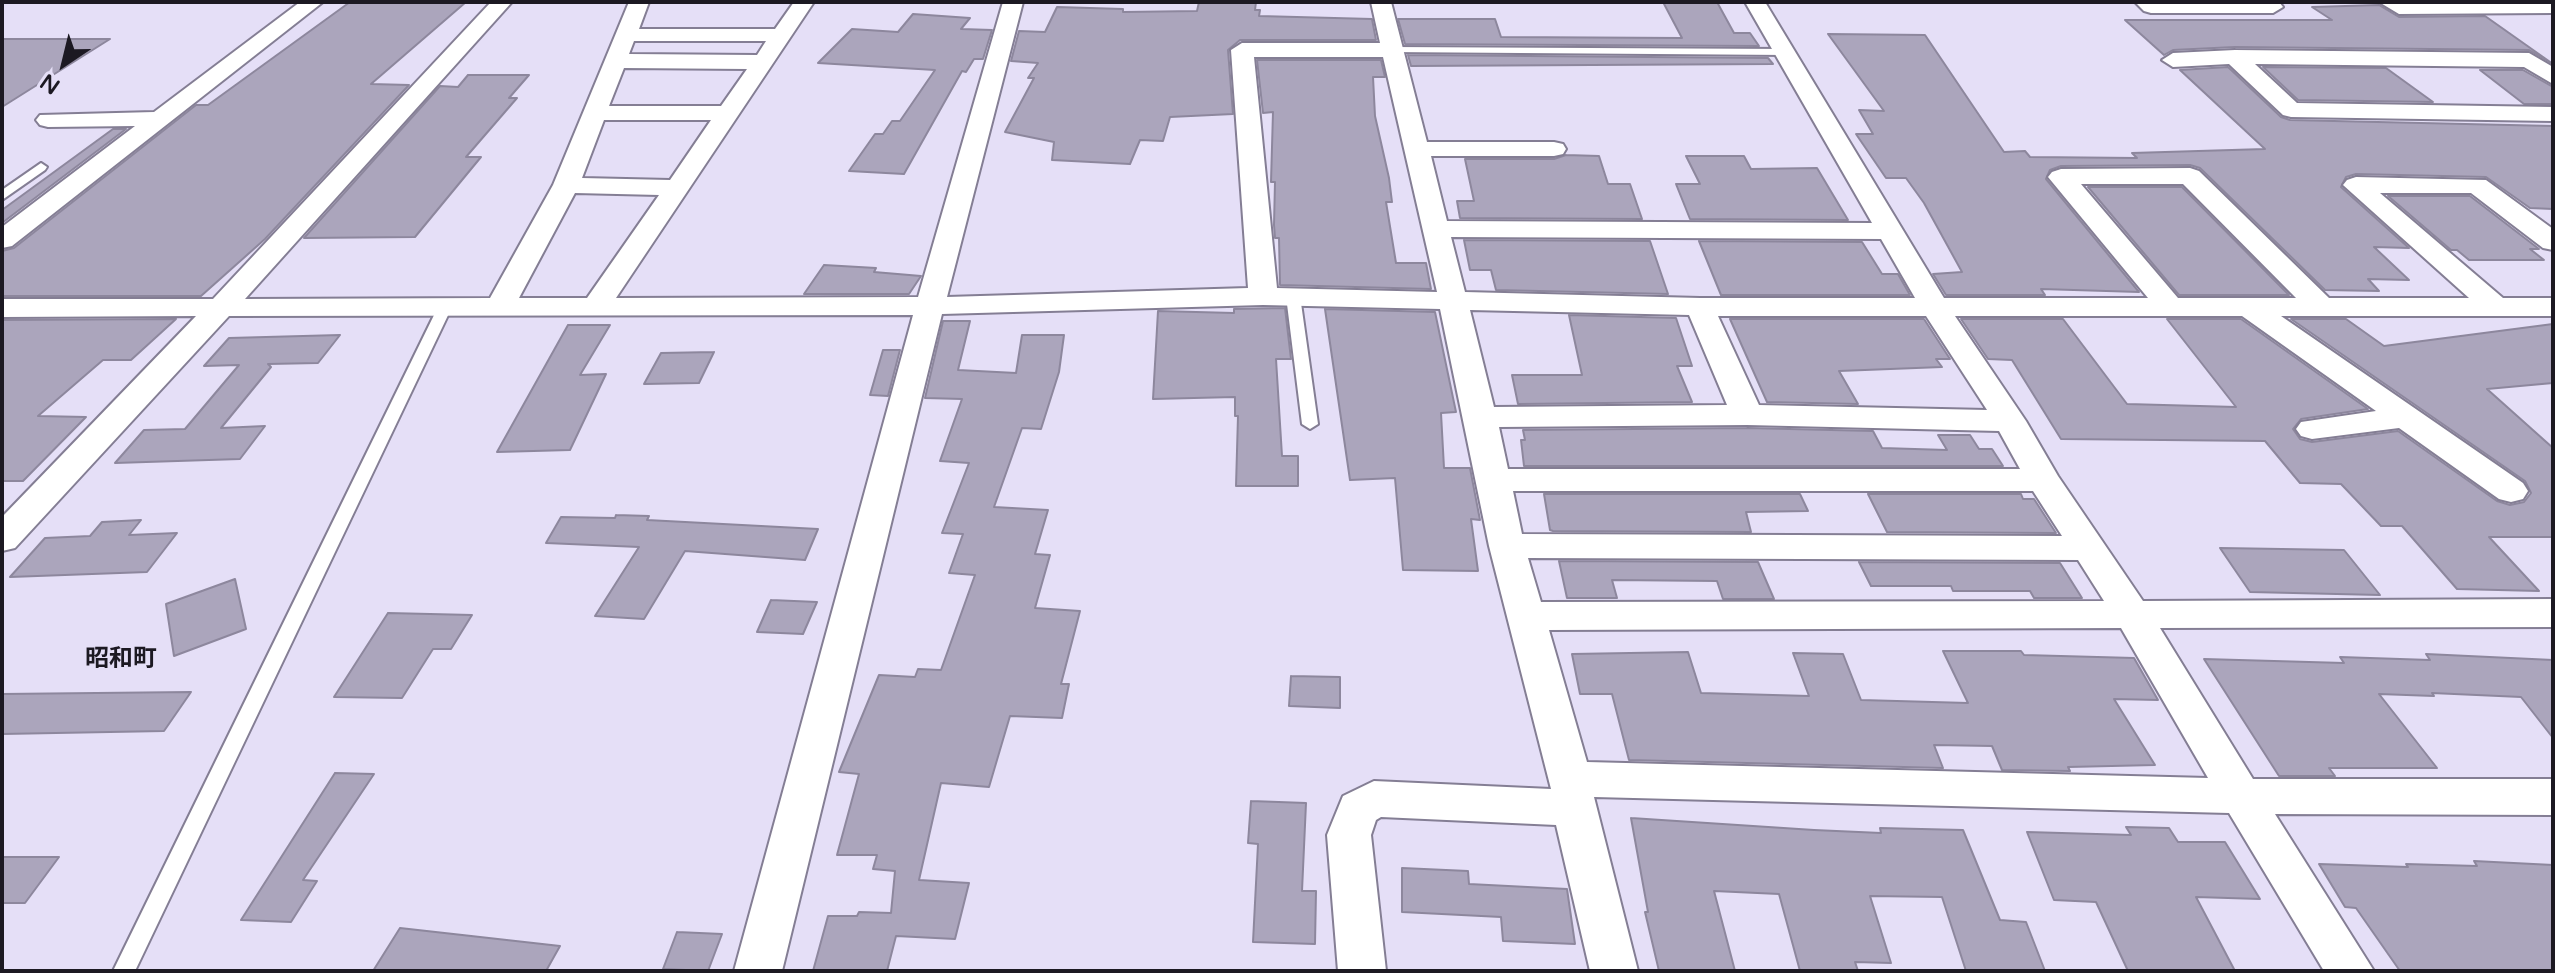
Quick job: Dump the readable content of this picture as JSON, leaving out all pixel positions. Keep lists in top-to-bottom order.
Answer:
{
  "districts": ["昭和町"],
  "north": "bottom left"
}
